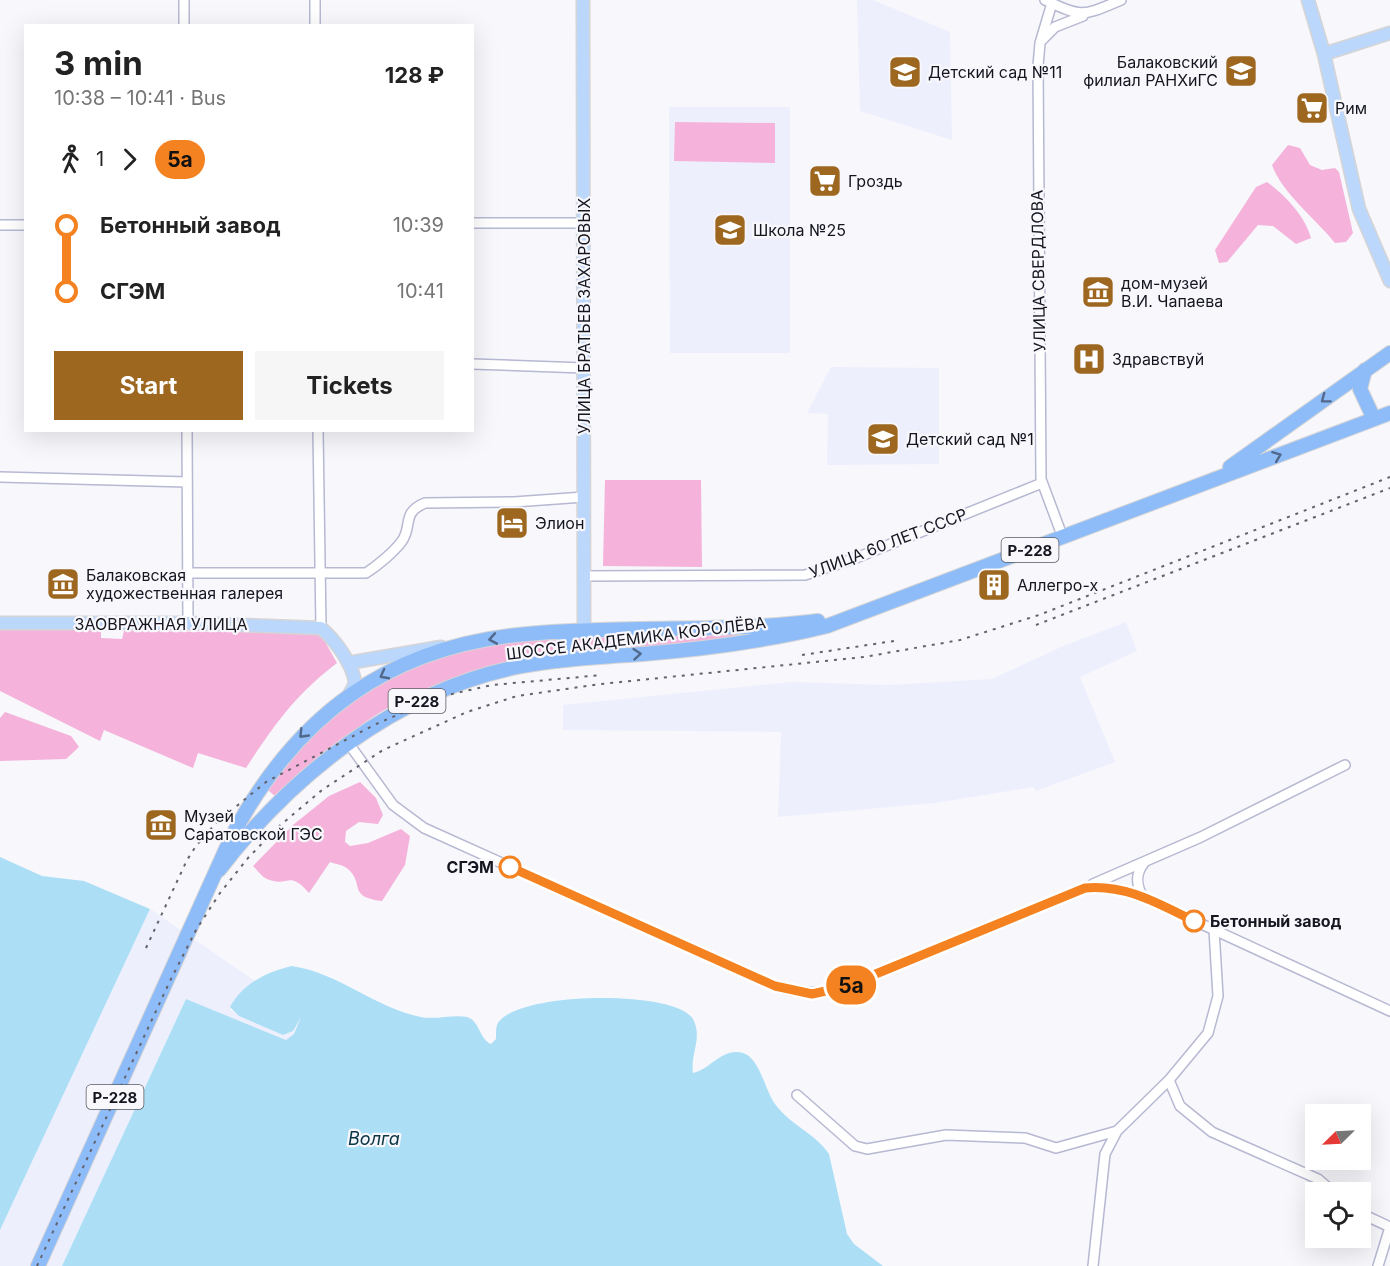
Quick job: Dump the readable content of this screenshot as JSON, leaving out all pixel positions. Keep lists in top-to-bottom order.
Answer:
{
  "streets": {
    "highway": ["Р-228", "ШОССЕ АКАДЕМИКА КОРОЛЁВА"],
    "main road": ["УЛИЦА БРАТЬЕВ ЗАХАРОВЫХ", "ЗАОВРАЖНАЯ УЛИЦА"],
    "street": ["УЛИЦА СВЕРДЛОВА", "УЛИЦА 60 ЛЕТ СССР"]
  },
  "crossings": [
    ["УЛИЦА СВЕРДЛОВА", "УЛИЦА 60 ЛЕТ СССР"],
    ["УЛИЦА СВЕРДЛОВА", "ШОССЕ АКАДЕМИКА КОРОЛЁВА"],
    ["УЛИЦА БРАТЬЕВ ЗАХАРОВЫХ", "УЛИЦА 60 ЛЕТ СССР"],
    ["УЛИЦА БРАТЬЕВ ЗАХАРОВЫХ", "ШОССЕ АКАДЕМИКА КОРОЛЁВА"],
    ["Р-228", "ШОССЕ АКАДЕМИКА КОРОЛЁВА"]
  ],
  "water": ["Волга"],
  "places": {
    "school or university": [
      "Балаковский филиал РАНХиГС",
      "Детский сад №11",
      "Школа №25",
      "Детский сад №1"
    ],
    "supermarket": ["Рим", "Гроздь"],
    "museum": ["дом-музей В.И. Чапаева", "Балаковская художественная галерея", "Музей Саратовской ГЭС"],
    "hospital": ["Здравствуй"],
    "hotel": ["Элион"],
    "building": ["Аллегро-х"],
    "other": ["СГЭМ", "Бетонный завод"]
  },
  "lines": ["bus line 5а"],
  "north": "bottom left",
  "page": {
    "on_map": "5а",
    "heading": ["3 min", "10:38 – 10:41 · Bus", "128 ₽"],
    "legs": ["1", "5а"],
    "list": [
      {
        "name": "Бетонный завод",
        "value": "10:39"
      },
      {
        "name": "СГЭМ",
        "value": "10:41"
      }
    ],
    "buttons": ["Start", "Tickets"]
  }
}
